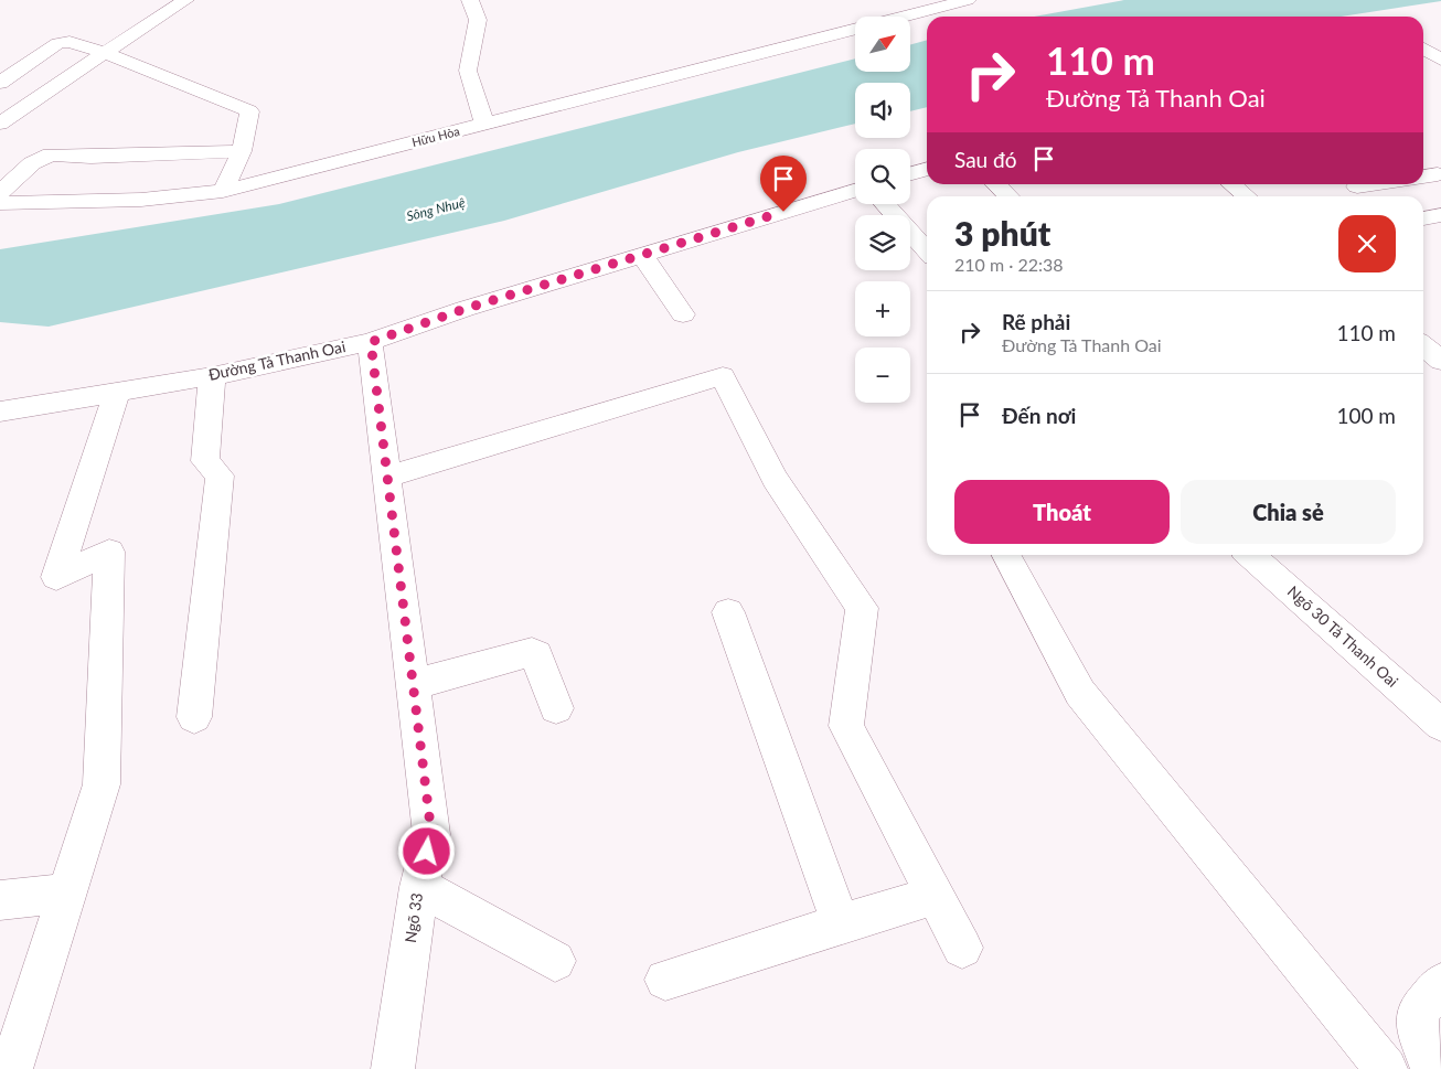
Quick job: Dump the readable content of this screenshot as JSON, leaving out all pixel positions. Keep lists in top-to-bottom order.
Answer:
{
  "streets": {
    "street": [
      "Hữu Hòa",
      "Đường Tả Thanh Oai",
      "Ngõ 30 Tả Thanh Oai",
      "Ngõ 33"
    ]
  },
  "crossings": [
    ["Đường Tả Thanh Oai", "Ngõ 33"]
  ],
  "water": ["Sông Nhuệ"],
  "north": "top right",
  "page": {
    "map_buttons": ["+", "−"],
    "turn": ["110 m", "Đường Tả Thanh Oai"],
    "then": "Sau đó",
    "heading": ["3 phút", "210 m · 22:38"],
    "list": [
      {
        "name": "Rẽ phải",
        "note": "Đường Tả Thanh Oai",
        "value": "110 m"
      },
      {
        "name": "Đến nơi",
        "value": "100 m"
      }
    ],
    "buttons": ["Thoát", "Chia sẻ"]
  }
}
